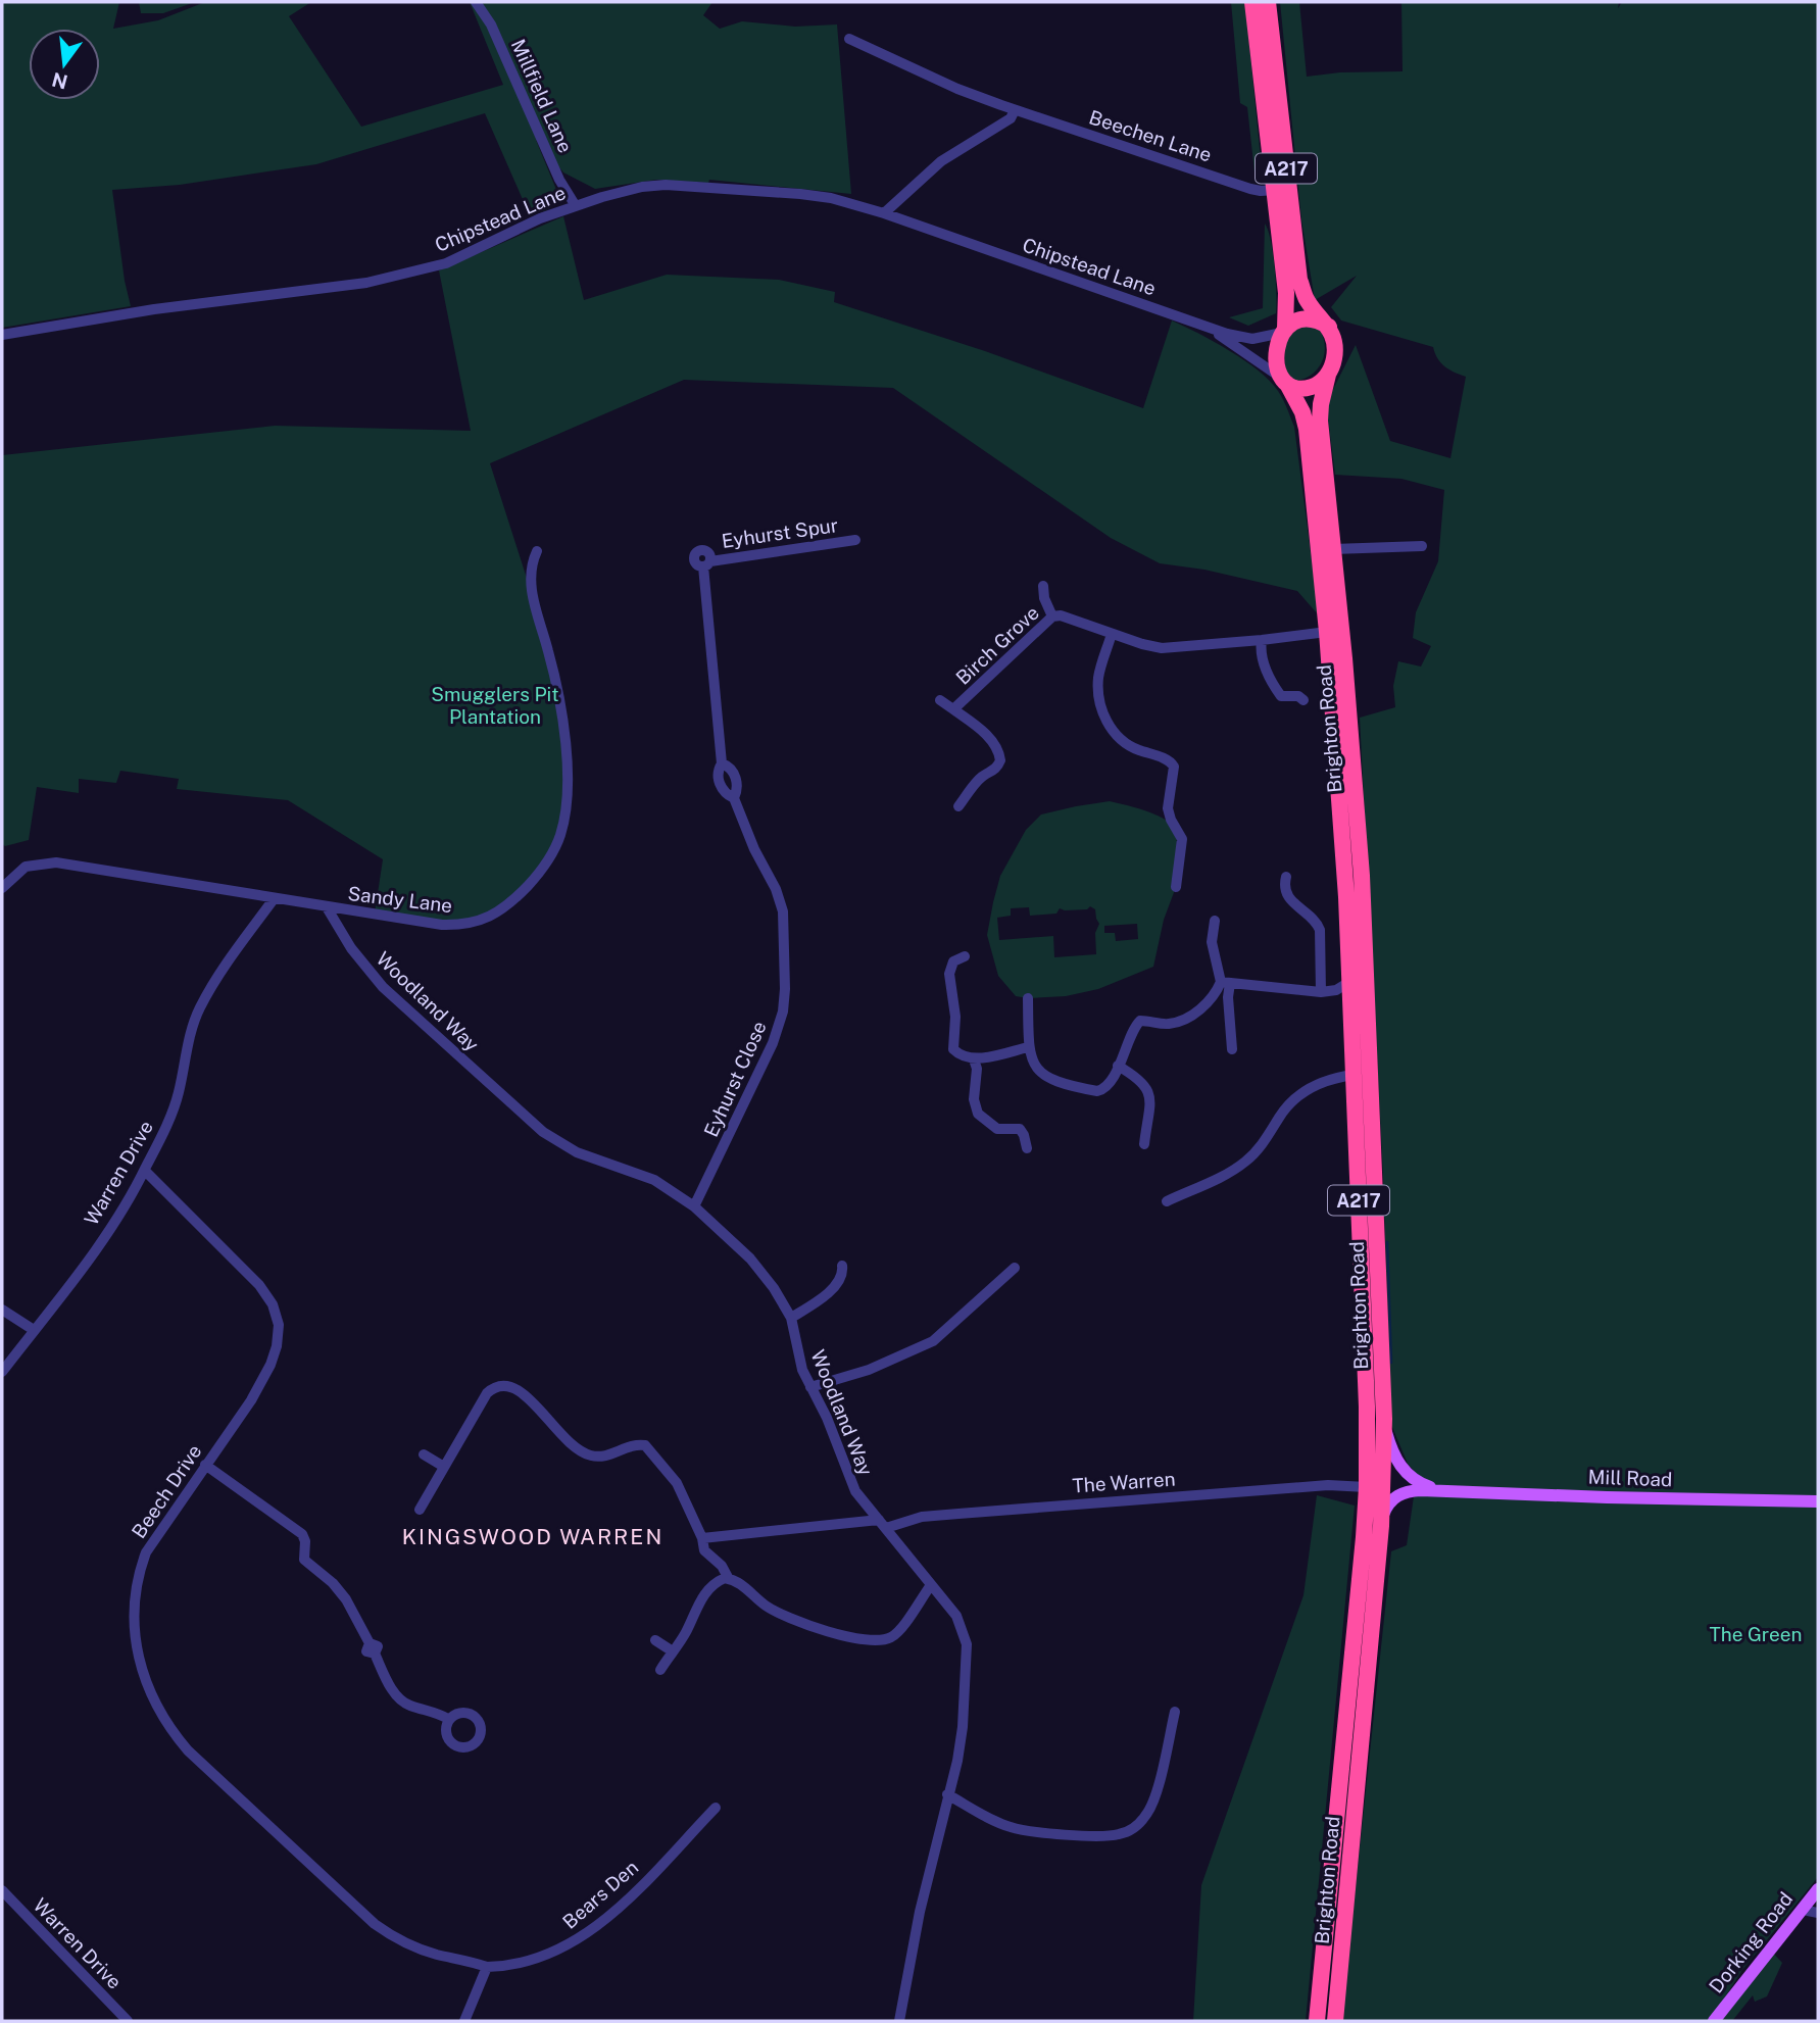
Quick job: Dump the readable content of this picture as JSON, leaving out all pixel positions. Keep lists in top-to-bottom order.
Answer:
{
  "streets": {
    "highway": ["A217", "Brighton Road"],
    "main road": ["Mill Road", "Dorking Road"],
    "street": [
      "Millfield Lane",
      "Beechen Lane",
      "Chipstead Lane",
      "Eyhurst Spur",
      "Birch Grove",
      "Sandy Lane",
      "Woodland Way",
      "Eyhurst Close",
      "Warren Drive",
      "The Warren",
      "Beech Drive",
      "Bears Den"
    ]
  },
  "crossings": [
    ["Millfield Lane", "Chipstead Lane"],
    ["Beechen Lane", "A217"],
    ["A217", "Chipstead Lane"],
    ["A217", "Brighton Road"],
    ["Chipstead Lane", "Brighton Road"],
    ["Eyhurst Spur", "Eyhurst Close"],
    ["Birch Grove", "Brighton Road"],
    ["Brighton Road", "Mill Road"],
    ["Brighton Road", "The Warren"],
    ["Sandy Lane", "Woodland Way"],
    ["Sandy Lane", "Warren Drive"],
    ["Woodland Way", "Eyhurst Close"],
    ["Woodland Way", "The Warren"],
    ["Warren Drive", "Beech Drive"],
    ["Beech Drive", "Bears Den"]
  ],
  "districts": ["KINGSWOOD WARREN"],
  "parks": ["Smugglers Pit Plantation", "The Green"],
  "north": "bottom"
}
